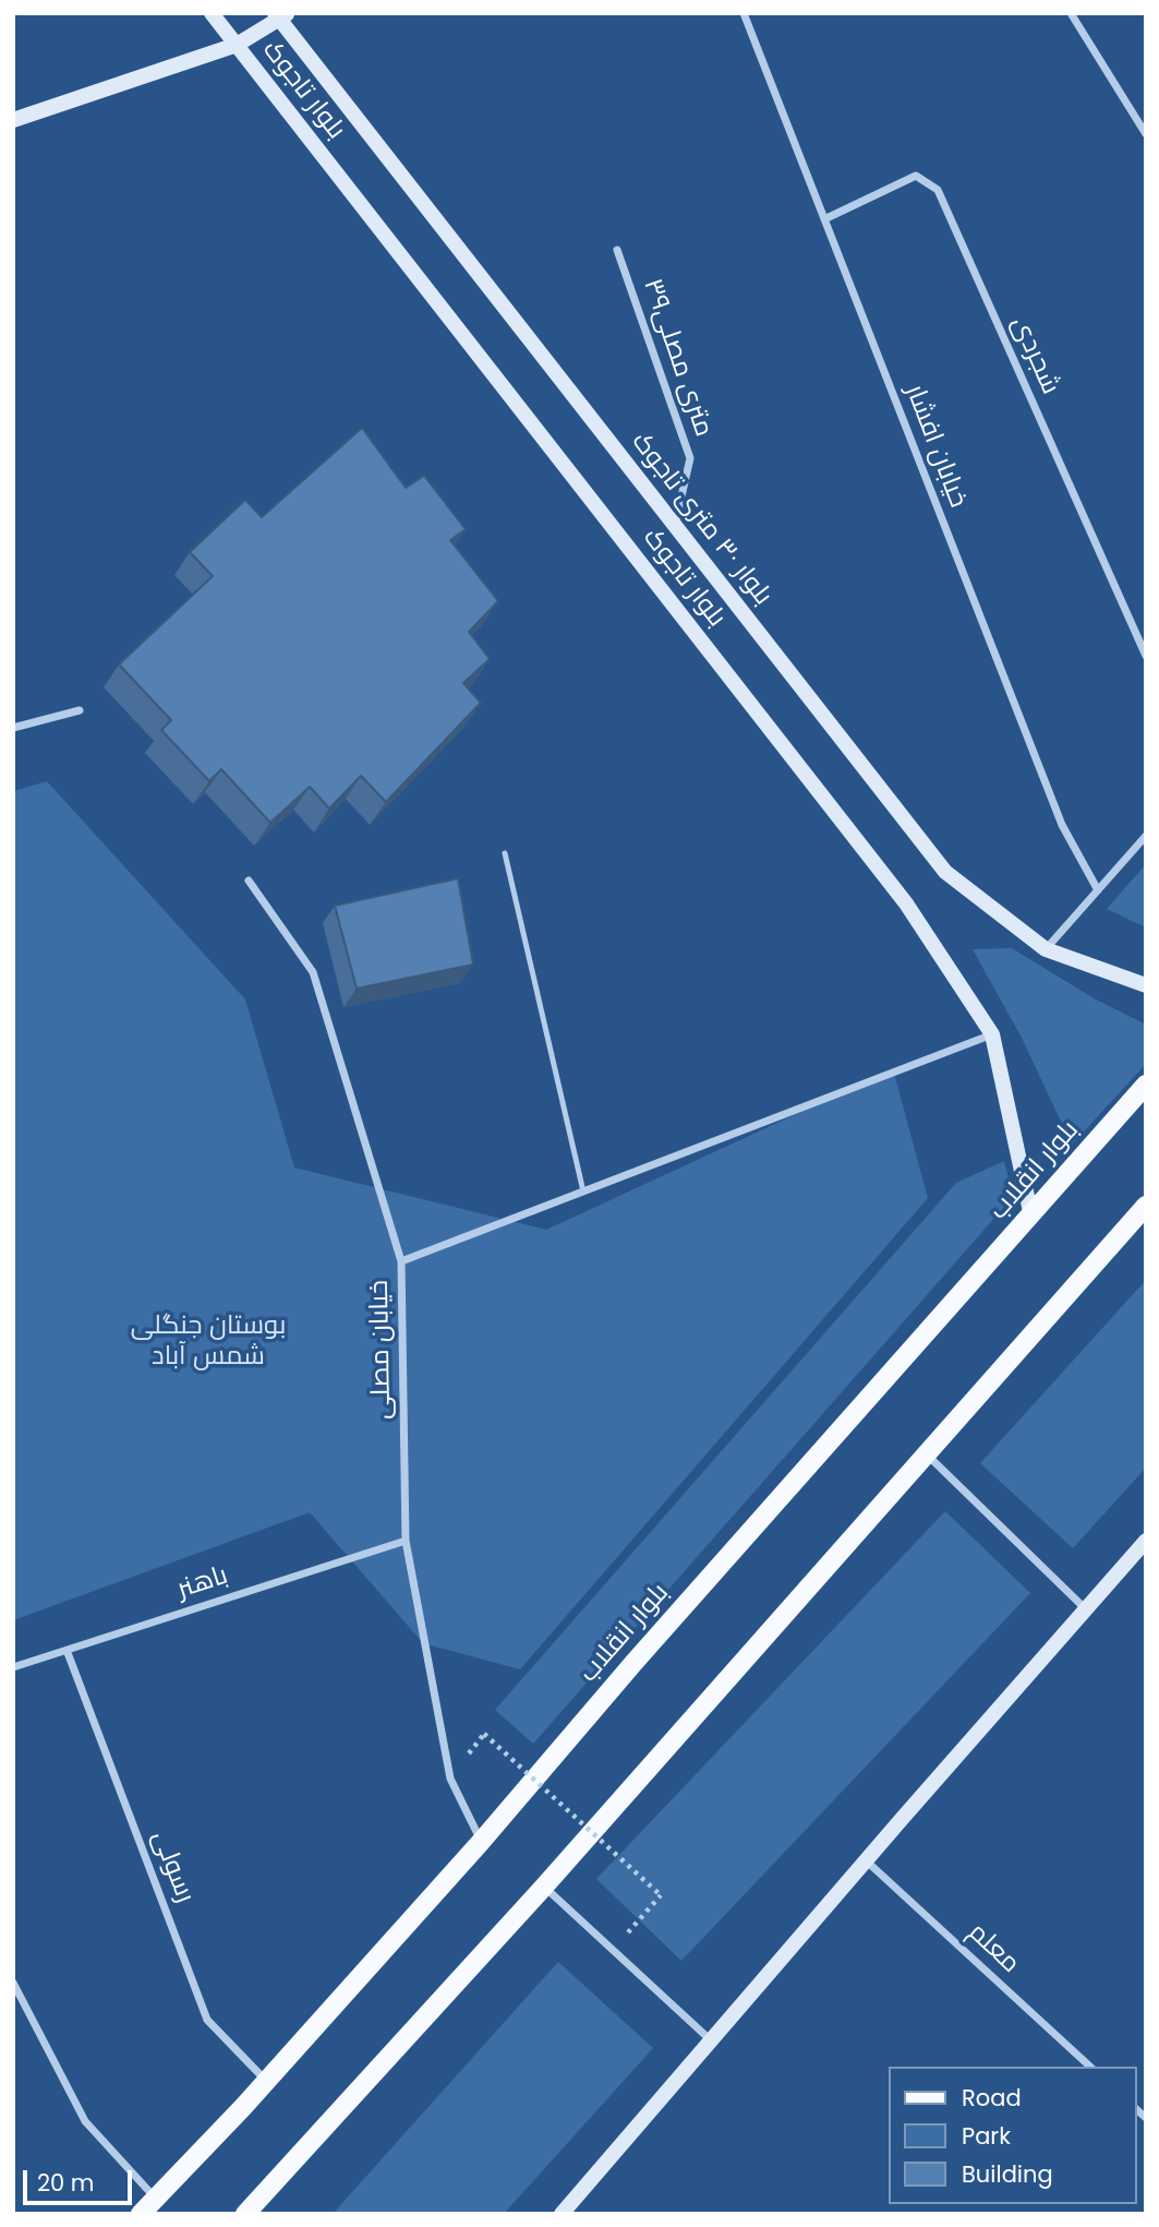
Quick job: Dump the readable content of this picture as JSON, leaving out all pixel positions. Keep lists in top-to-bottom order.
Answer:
{
  "streets": {
    "main road": ["بلوار تاجوک", "بلوار ۳۰ متری تاجوک", "بلوار انقلاب"],
    "street": [
      "شجردی",
      "۳۹متری مصلی",
      "خیابان افشار",
      "خیابان مصلی",
      "باهنر",
      "رسولی",
      "معلم"
    ]
  },
  "crossings": [
    ["بلوار تاجوک", "بلوار انقلاب"],
    ["شجردی", "خیابان افشار"],
    ["۳۹متری مصلی", "بلوار ۳۰ متری تاجوک"],
    ["بلوار انقلاب", "خیابان مصلی"],
    ["بلوار انقلاب", "رسولی"],
    ["خیابان مصلی", "باهنر"],
    ["باهنر", "رسولی"]
  ],
  "parks": ["بوستان جنگلی شمس آباد"],
  "legend": ["Road", "Park", "Building"],
  "scale_bar": "20 m"
}
